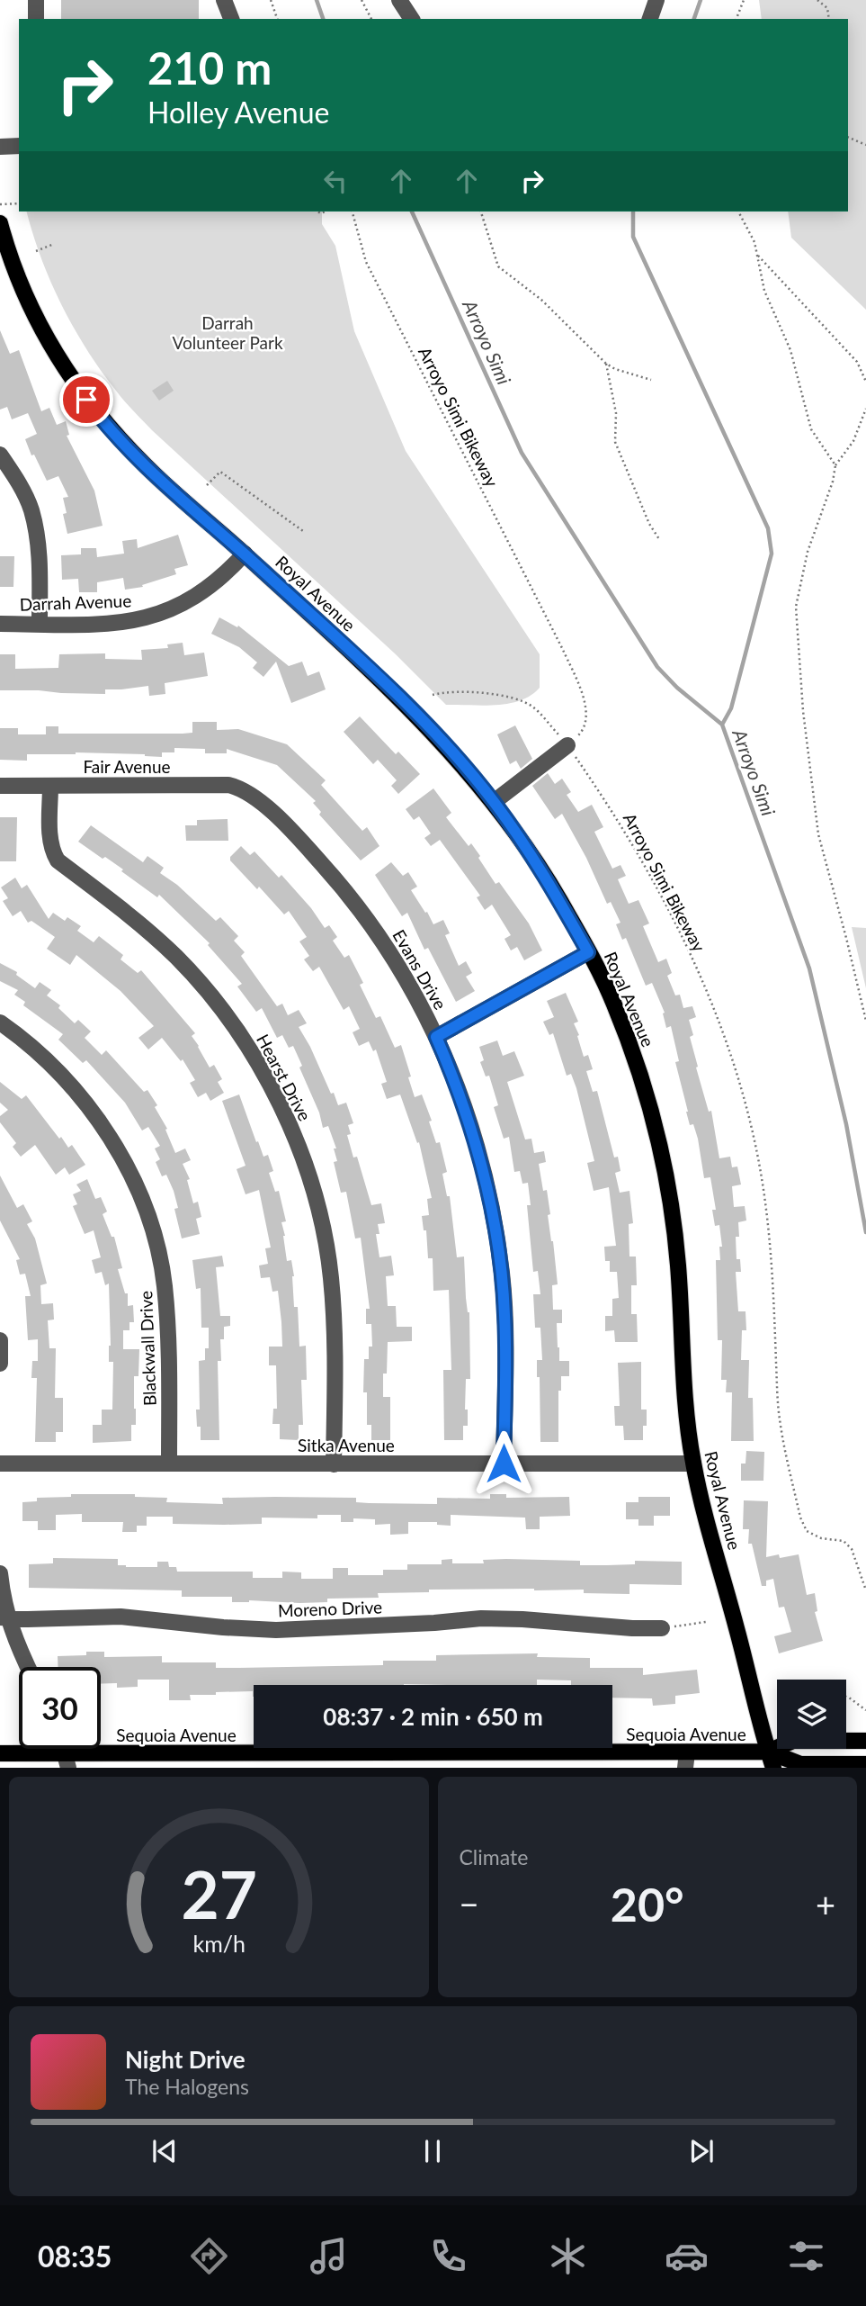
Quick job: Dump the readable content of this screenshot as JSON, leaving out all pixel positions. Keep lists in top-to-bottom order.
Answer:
{
  "streets": {
    "main road": ["Royal Avenue", "Sequoia Avenue"],
    "street": [
      "Darrah Avenue",
      "Fair Avenue",
      "Evans Drive",
      "Hearst Drive",
      "Blackwall Drive",
      "Sitka Avenue",
      "Moreno Drive"
    ],
    "path": ["Arroyo Simi Bikeway"]
  },
  "crossings": [
    ["Royal Avenue", "Darrah Avenue"],
    ["Royal Avenue", "Sitka Avenue"],
    ["Royal Avenue", "Sequoia Avenue"],
    ["Fair Avenue", "Evans Drive"],
    ["Fair Avenue", "Hearst Drive"],
    ["Evans Drive", "Sitka Avenue"],
    ["Hearst Drive", "Sitka Avenue"],
    ["Blackwall Drive", "Sitka Avenue"]
  ],
  "water": ["Arroyo Simi"],
  "parks": ["Darrah Volunteer Park"],
  "page": {
    "turn": ["210 m", "Holley Avenue"],
    "limit": "30",
    "trip": "08:37 · 2 min · 650 m",
    "tile": "Climate",
    "heat": ["−", "20°", "+"],
    "song": ["Night Drive", "The Halogens"],
    "tabs": "08:35",
    "gauge": ["27", "km/h"]
  }
}
